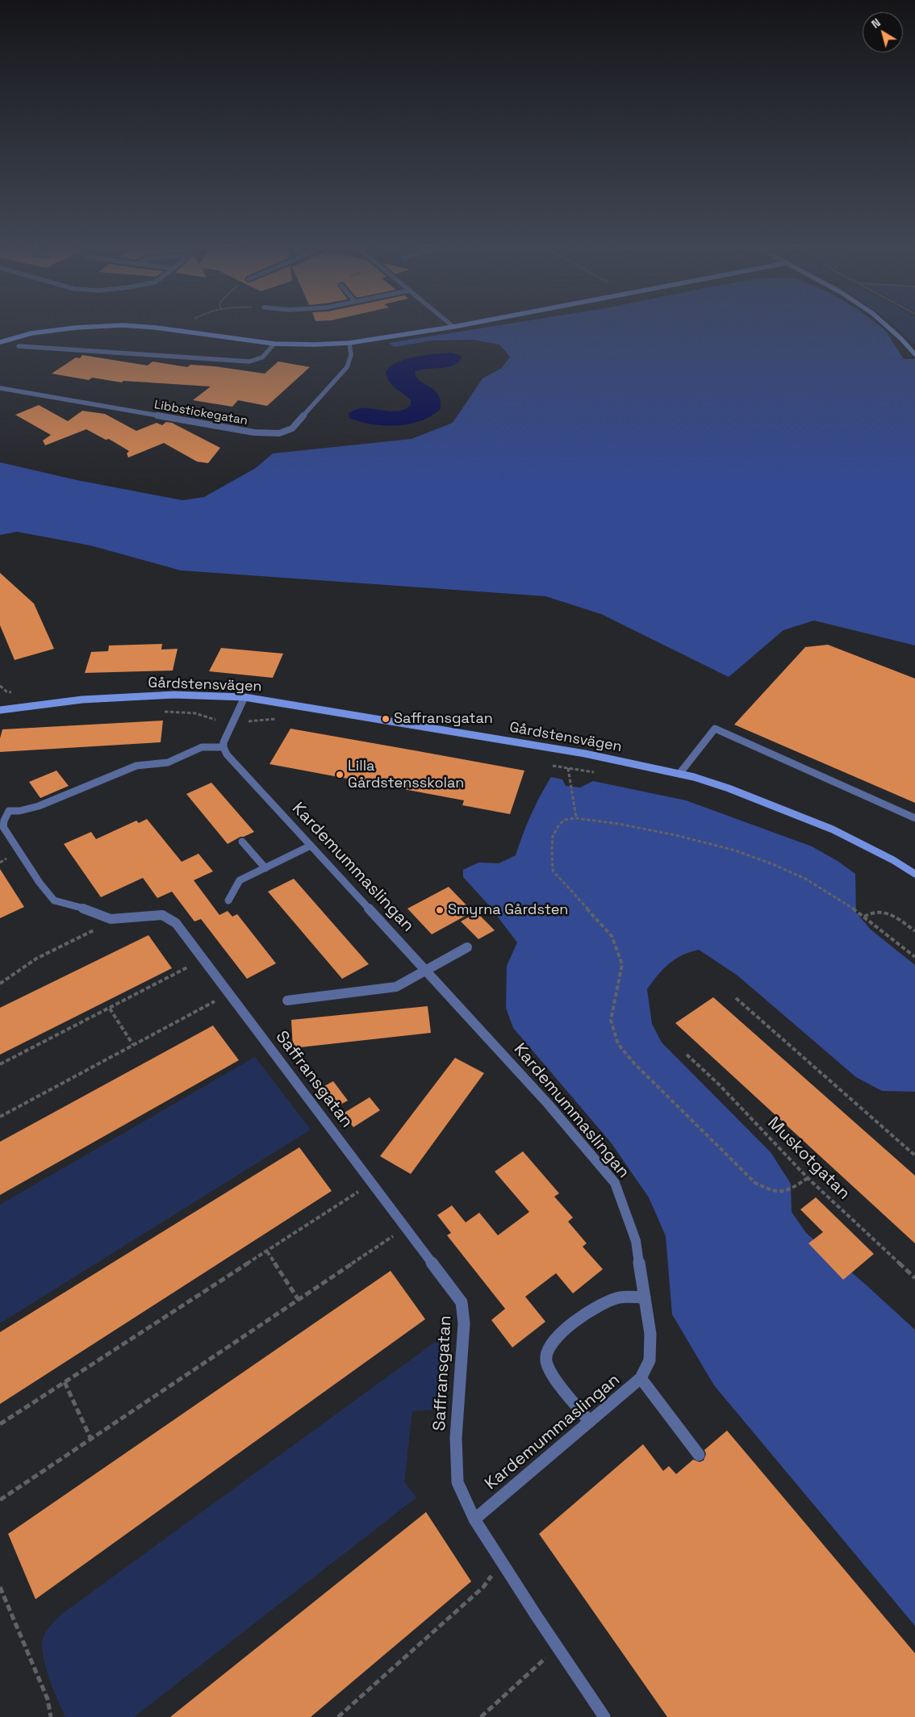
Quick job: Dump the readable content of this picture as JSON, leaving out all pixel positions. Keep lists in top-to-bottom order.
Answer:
{
  "streets": {
    "street": [
      "Libbstickegatan",
      "Gårdstensvägen",
      "Kardemummaslingan",
      "Saffransgatan"
    ],
    "path": ["Muskotgatan"]
  },
  "crossings": [
    ["Kardemummaslingan", "Saffransgatan"]
  ],
  "places": ["Saffransgatan", "Lilla Gårdstensskolan", "Smyrna Gårdsten"],
  "north": "top left"
}
